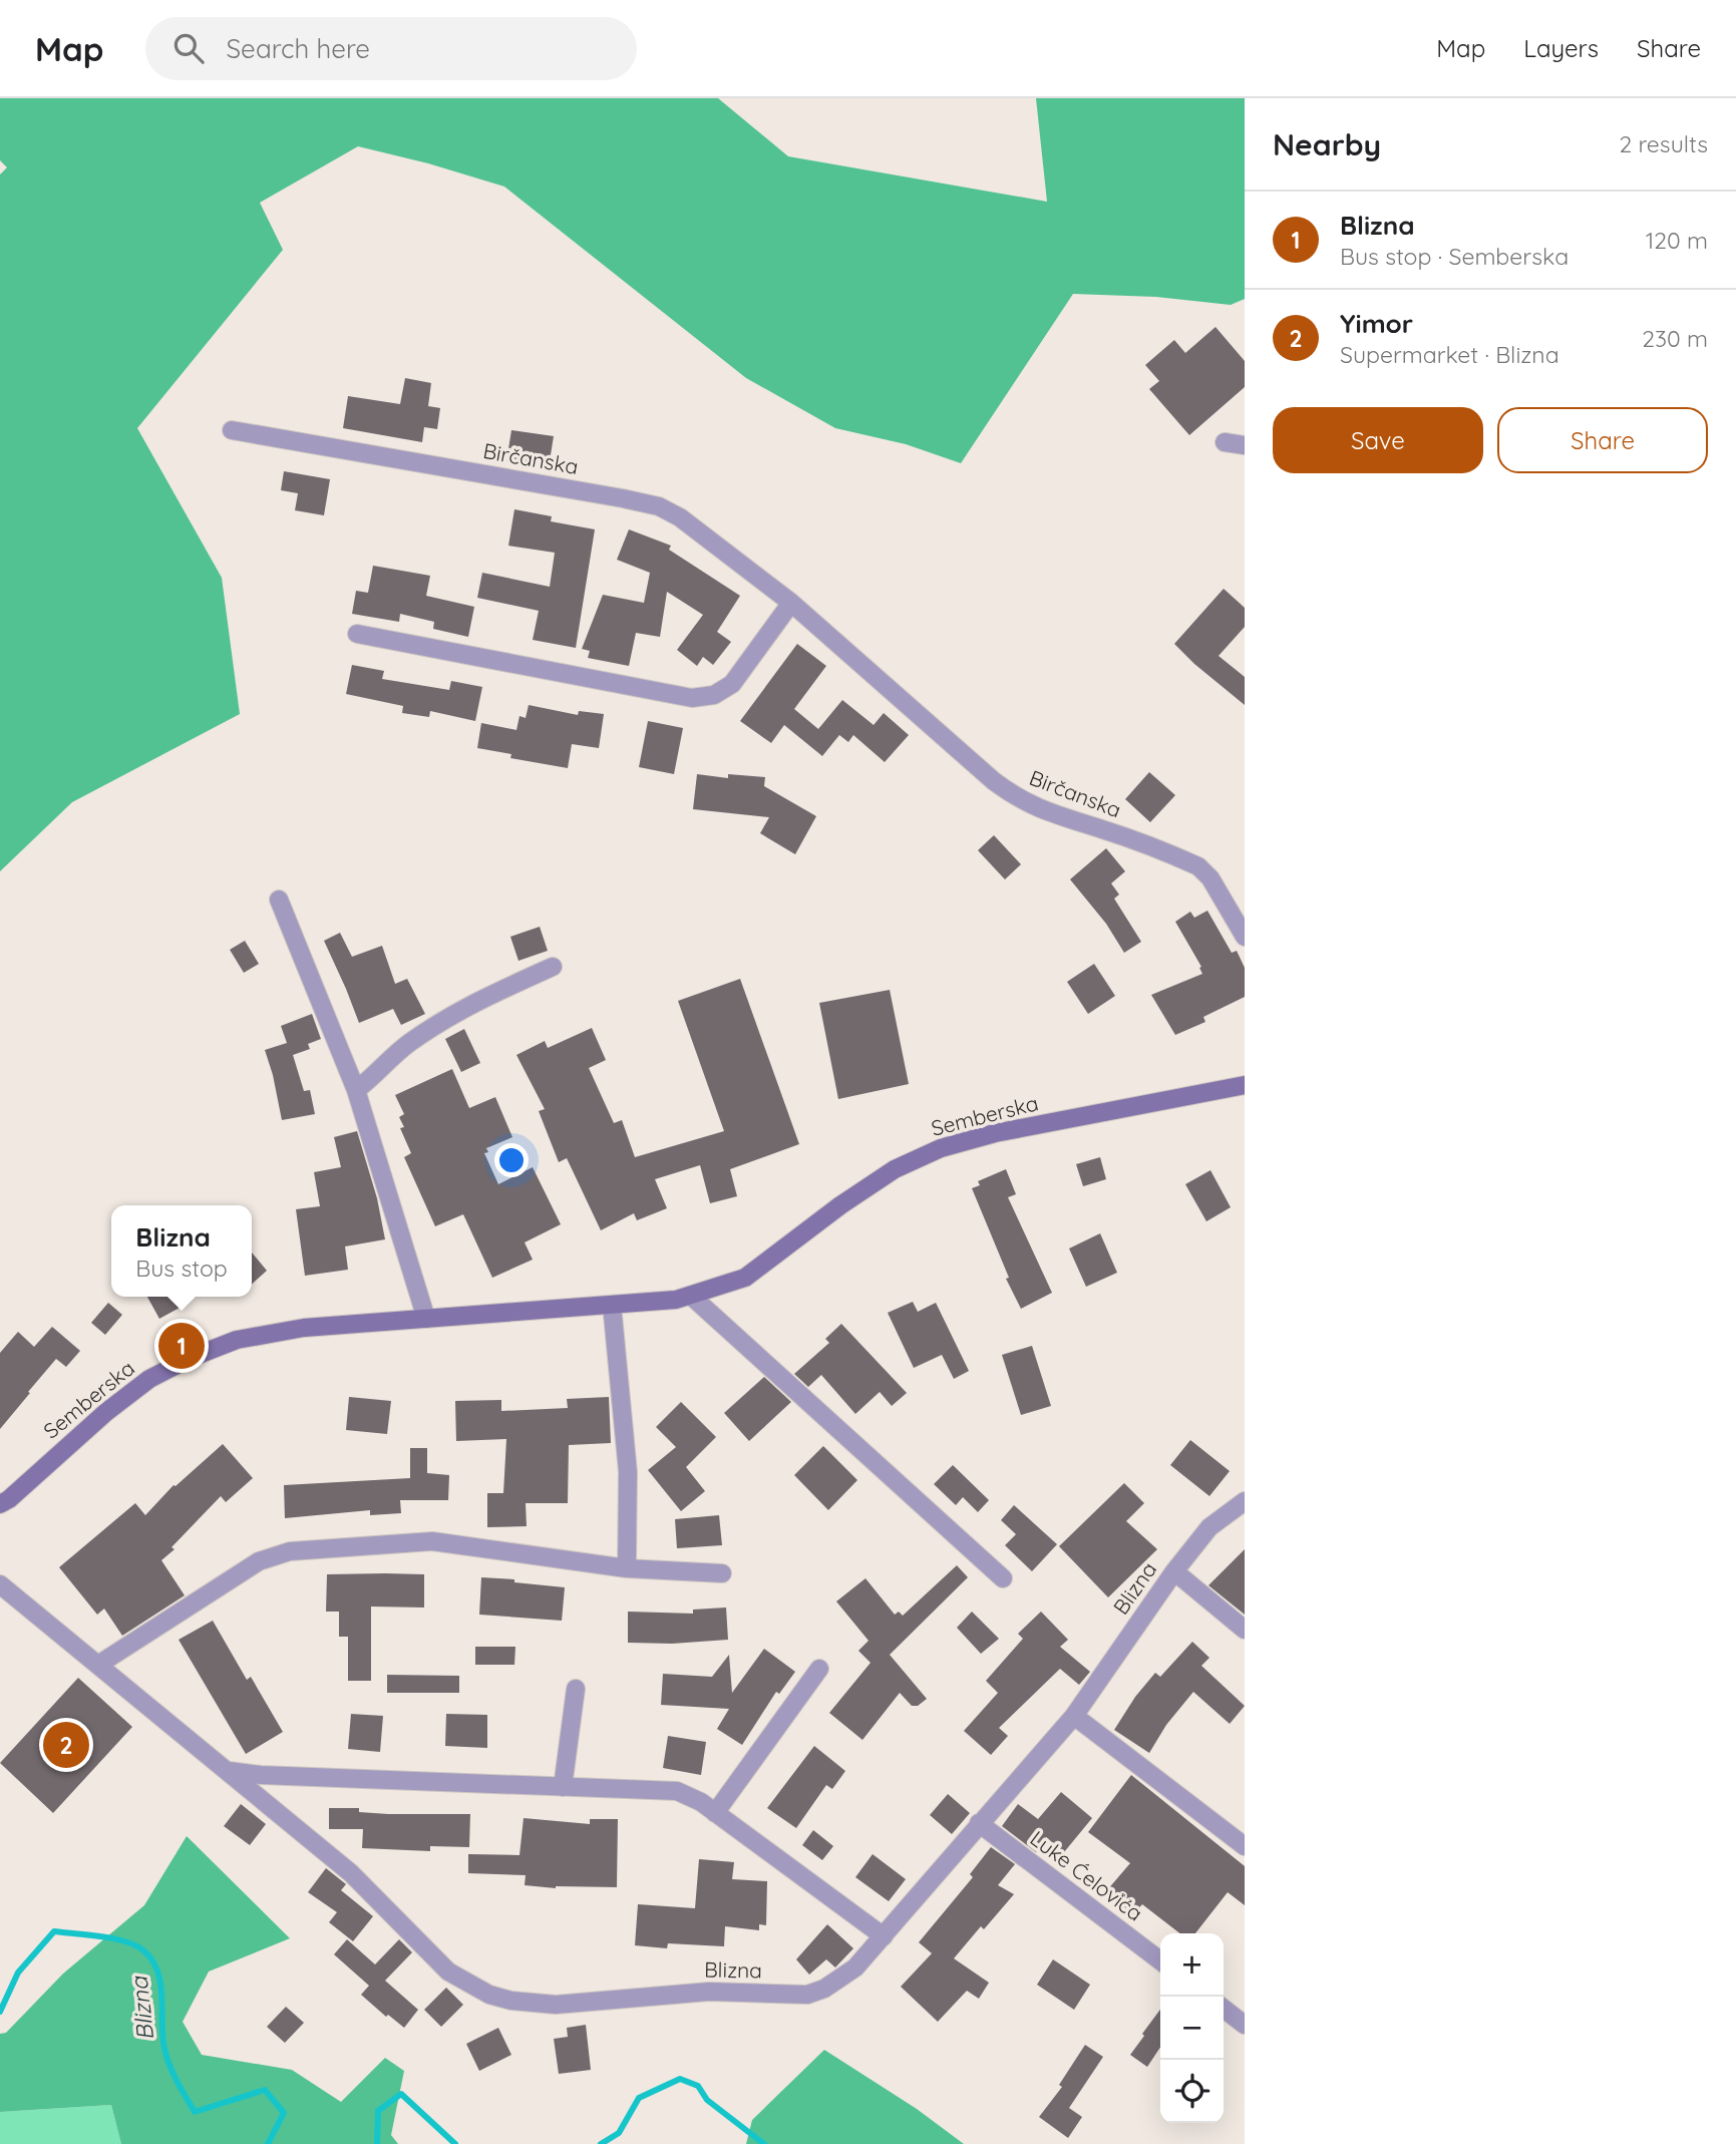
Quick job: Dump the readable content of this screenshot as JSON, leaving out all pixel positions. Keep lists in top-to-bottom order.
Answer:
{
  "streets": {
    "main road": ["Semberska"],
    "street": ["Birčanska", "Blizna", "Luke Ćelovića"]
  },
  "crossings": [
    ["Blizna", "Luke Ćelovića"]
  ],
  "water": ["Blizna"],
  "page": {
    "header": "Map",
    "search": "Search here",
    "nav": ["Map", "Layers", "Share"],
    "heading": ["Nearby", "2 results"],
    "list": [
      {
        "mark": "1",
        "name": "Blizna",
        "note": "Bus stop · Semberska",
        "value": "120 m"
      },
      {
        "mark": "2",
        "name": "Yimor",
        "note": "Supermarket · Blizna",
        "value": "230 m"
      }
    ],
    "buttons": ["Save", "Share"],
    "popup": ["Blizna", "Bus stop"],
    "pins": ["1", "2"],
    "map_buttons": ["+", "−"]
  }
}
